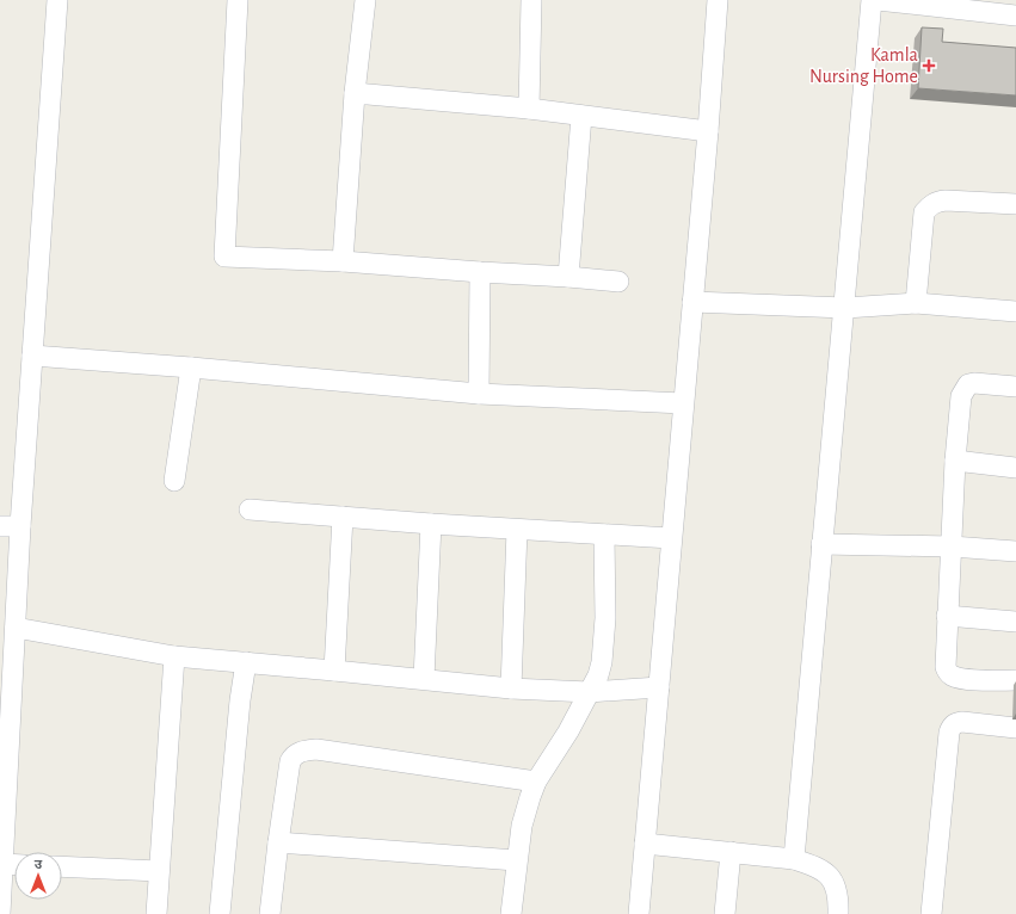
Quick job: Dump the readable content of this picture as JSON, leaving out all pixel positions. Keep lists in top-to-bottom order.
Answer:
{
  "places": {
    "health": ["Kamla Nursing Home"]
  },
  "north": "top"
}
